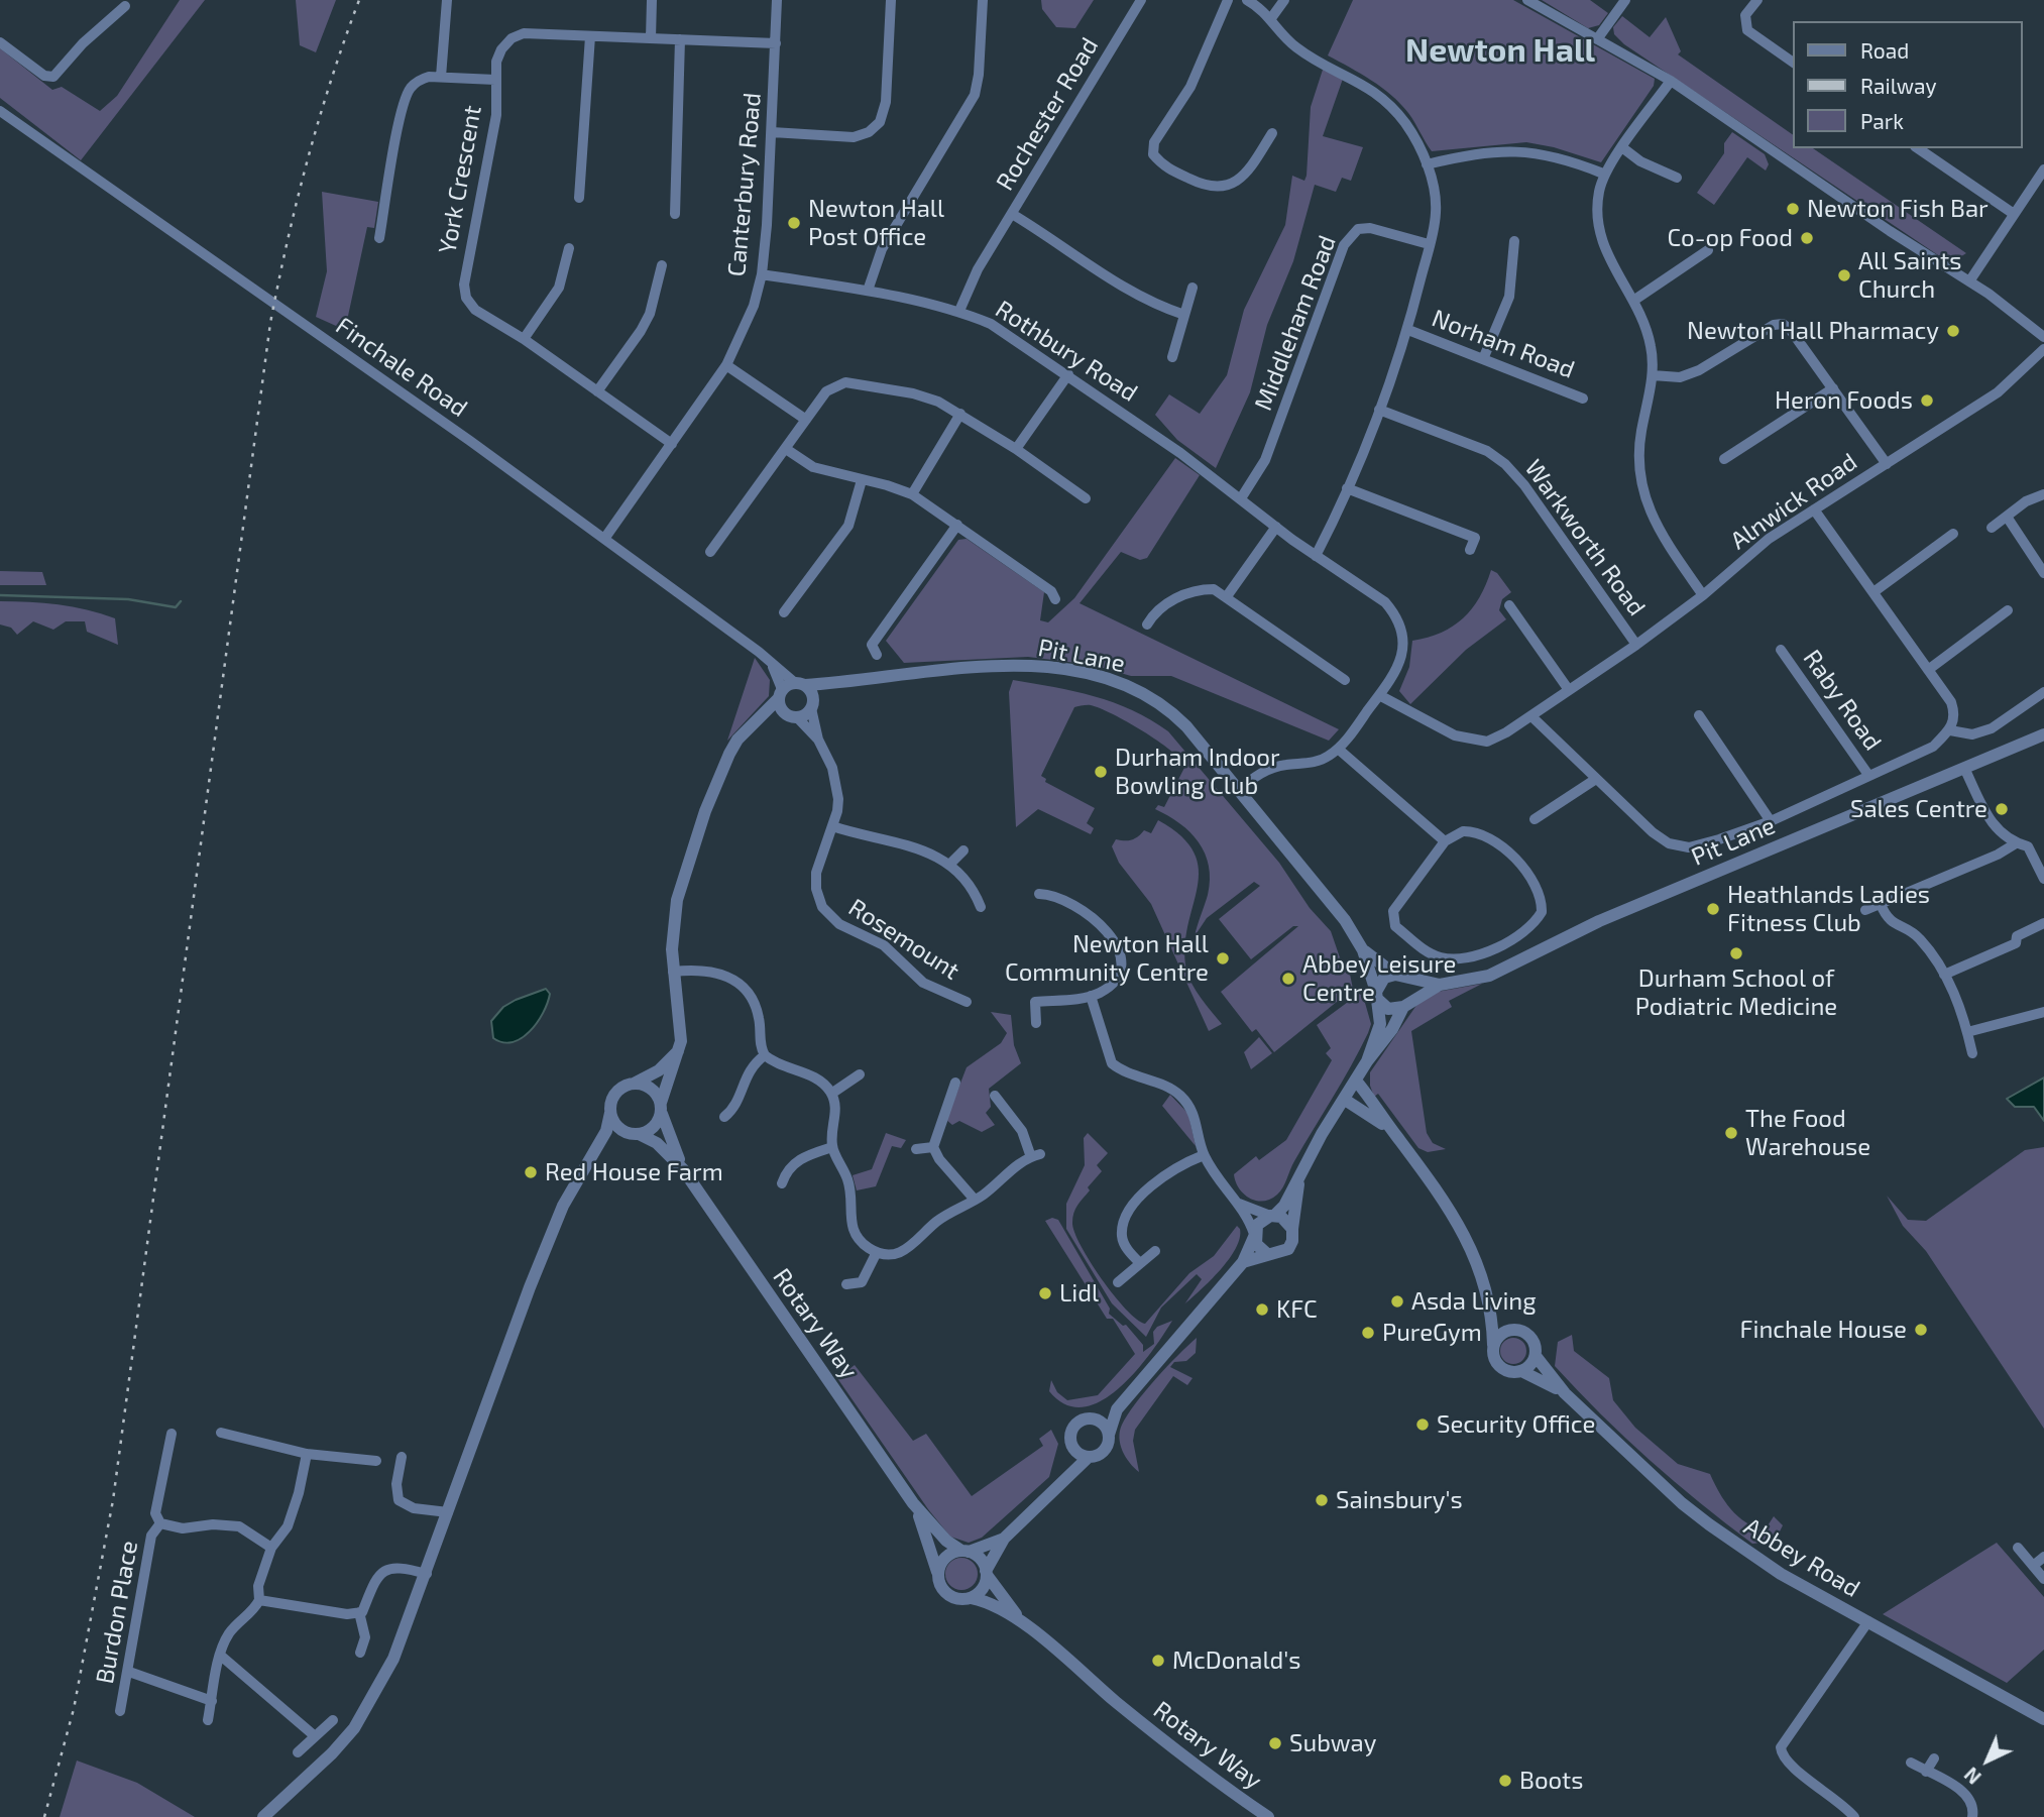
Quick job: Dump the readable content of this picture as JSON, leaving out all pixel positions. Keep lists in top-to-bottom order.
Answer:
{
  "streets": {
    "street": [
      "Rochester Road",
      "York Crescent",
      "Canterbury Road",
      "Middleham Road",
      "Norham Road",
      "Rothbury Road",
      "Finchale Road",
      "Alnwick Road",
      "Warkworth Road",
      "Pit Lane",
      "Raby Road",
      "Rosemount",
      "Rotary Way",
      "Abbey Road",
      "Burdon Place"
    ]
  },
  "crossings": [
    ["Rochester Road", "Rothbury Road"],
    ["York Crescent", "Canterbury Road"],
    ["Canterbury Road", "Rothbury Road"],
    ["Canterbury Road", "Finchale Road"],
    ["Middleham Road", "Rothbury Road"],
    ["Rothbury Road", "Alnwick Road"],
    ["Rothbury Road", "Pit Lane"],
    ["Finchale Road", "Pit Lane"],
    ["Alnwick Road", "Warkworth Road"],
    ["Alnwick Road", "Raby Road"]
  ],
  "districts": ["Newton Hall"],
  "places": [
    "Newton Fish Bar",
    "Newton Hall Post Office",
    "Co-op Food",
    "All Saints Church",
    "Newton Hall Pharmacy",
    "Heron Foods",
    "Durham Indoor Bowling Club",
    "Sales Centre",
    "Heathlands Ladies Fitness Club",
    "Durham School of Podiatric Medicine",
    "Newton Hall Community Centre",
    "Abbey Leisure Centre",
    "The Food Warehouse",
    "Red House Farm",
    "Lidl",
    "Asda Living",
    "KFC",
    "Finchale House",
    "PureGym",
    "Security Office",
    "Sainsbury's",
    "McDonald's",
    "Subway",
    "Boots"
  ],
  "legend": ["Road", "Railway", "Park"],
  "north": "bottom left"
}
